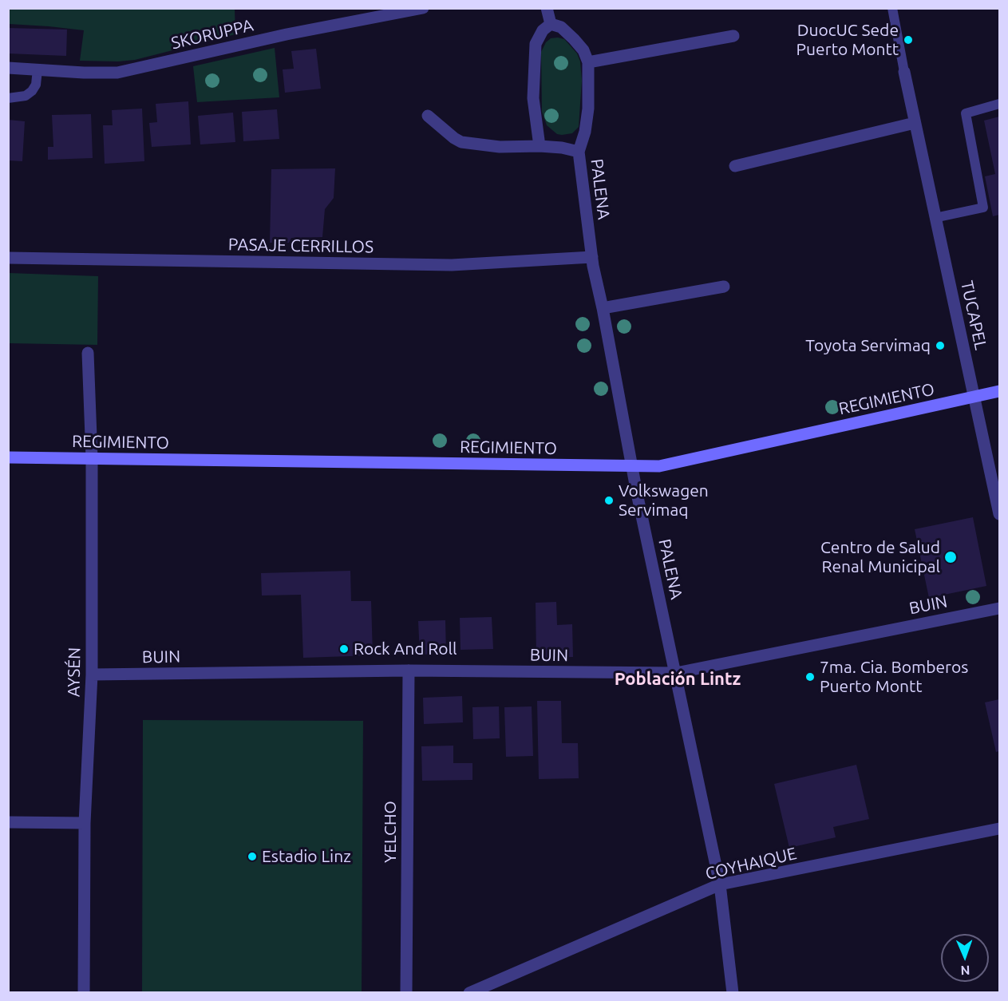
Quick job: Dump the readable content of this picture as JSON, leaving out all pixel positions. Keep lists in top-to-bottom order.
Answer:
{
  "streets": {
    "main road": ["REGIMIENTO"],
    "street": [
      "SKORUPPA",
      "PALENA",
      "PASAJE CERRILLOS",
      "TUCAPEL",
      "BUIN",
      "AYSÉN",
      "YELCHO",
      "COYHAIQUE"
    ]
  },
  "crossings": [
    ["PALENA", "PASAJE CERRILLOS"],
    ["PALENA", "REGIMIENTO"],
    ["PALENA", "BUIN"],
    ["PALENA", "COYHAIQUE"],
    ["TUCAPEL", "REGIMIENTO"],
    ["REGIMIENTO", "AYSÉN"],
    ["BUIN", "AYSÉN"],
    ["BUIN", "YELCHO"]
  ],
  "districts": ["Población Lintz"],
  "places": [
    "DuocUC Sede Puerto Montt",
    "Toyota Servimaq",
    "Volkswagen Servimaq",
    "Centro de Salud Renal Municipal",
    "Rock And Roll",
    "7ma. Cia. Bomberos Puerto Montt",
    "Estadio Linz"
  ],
  "north": "bottom"
}
